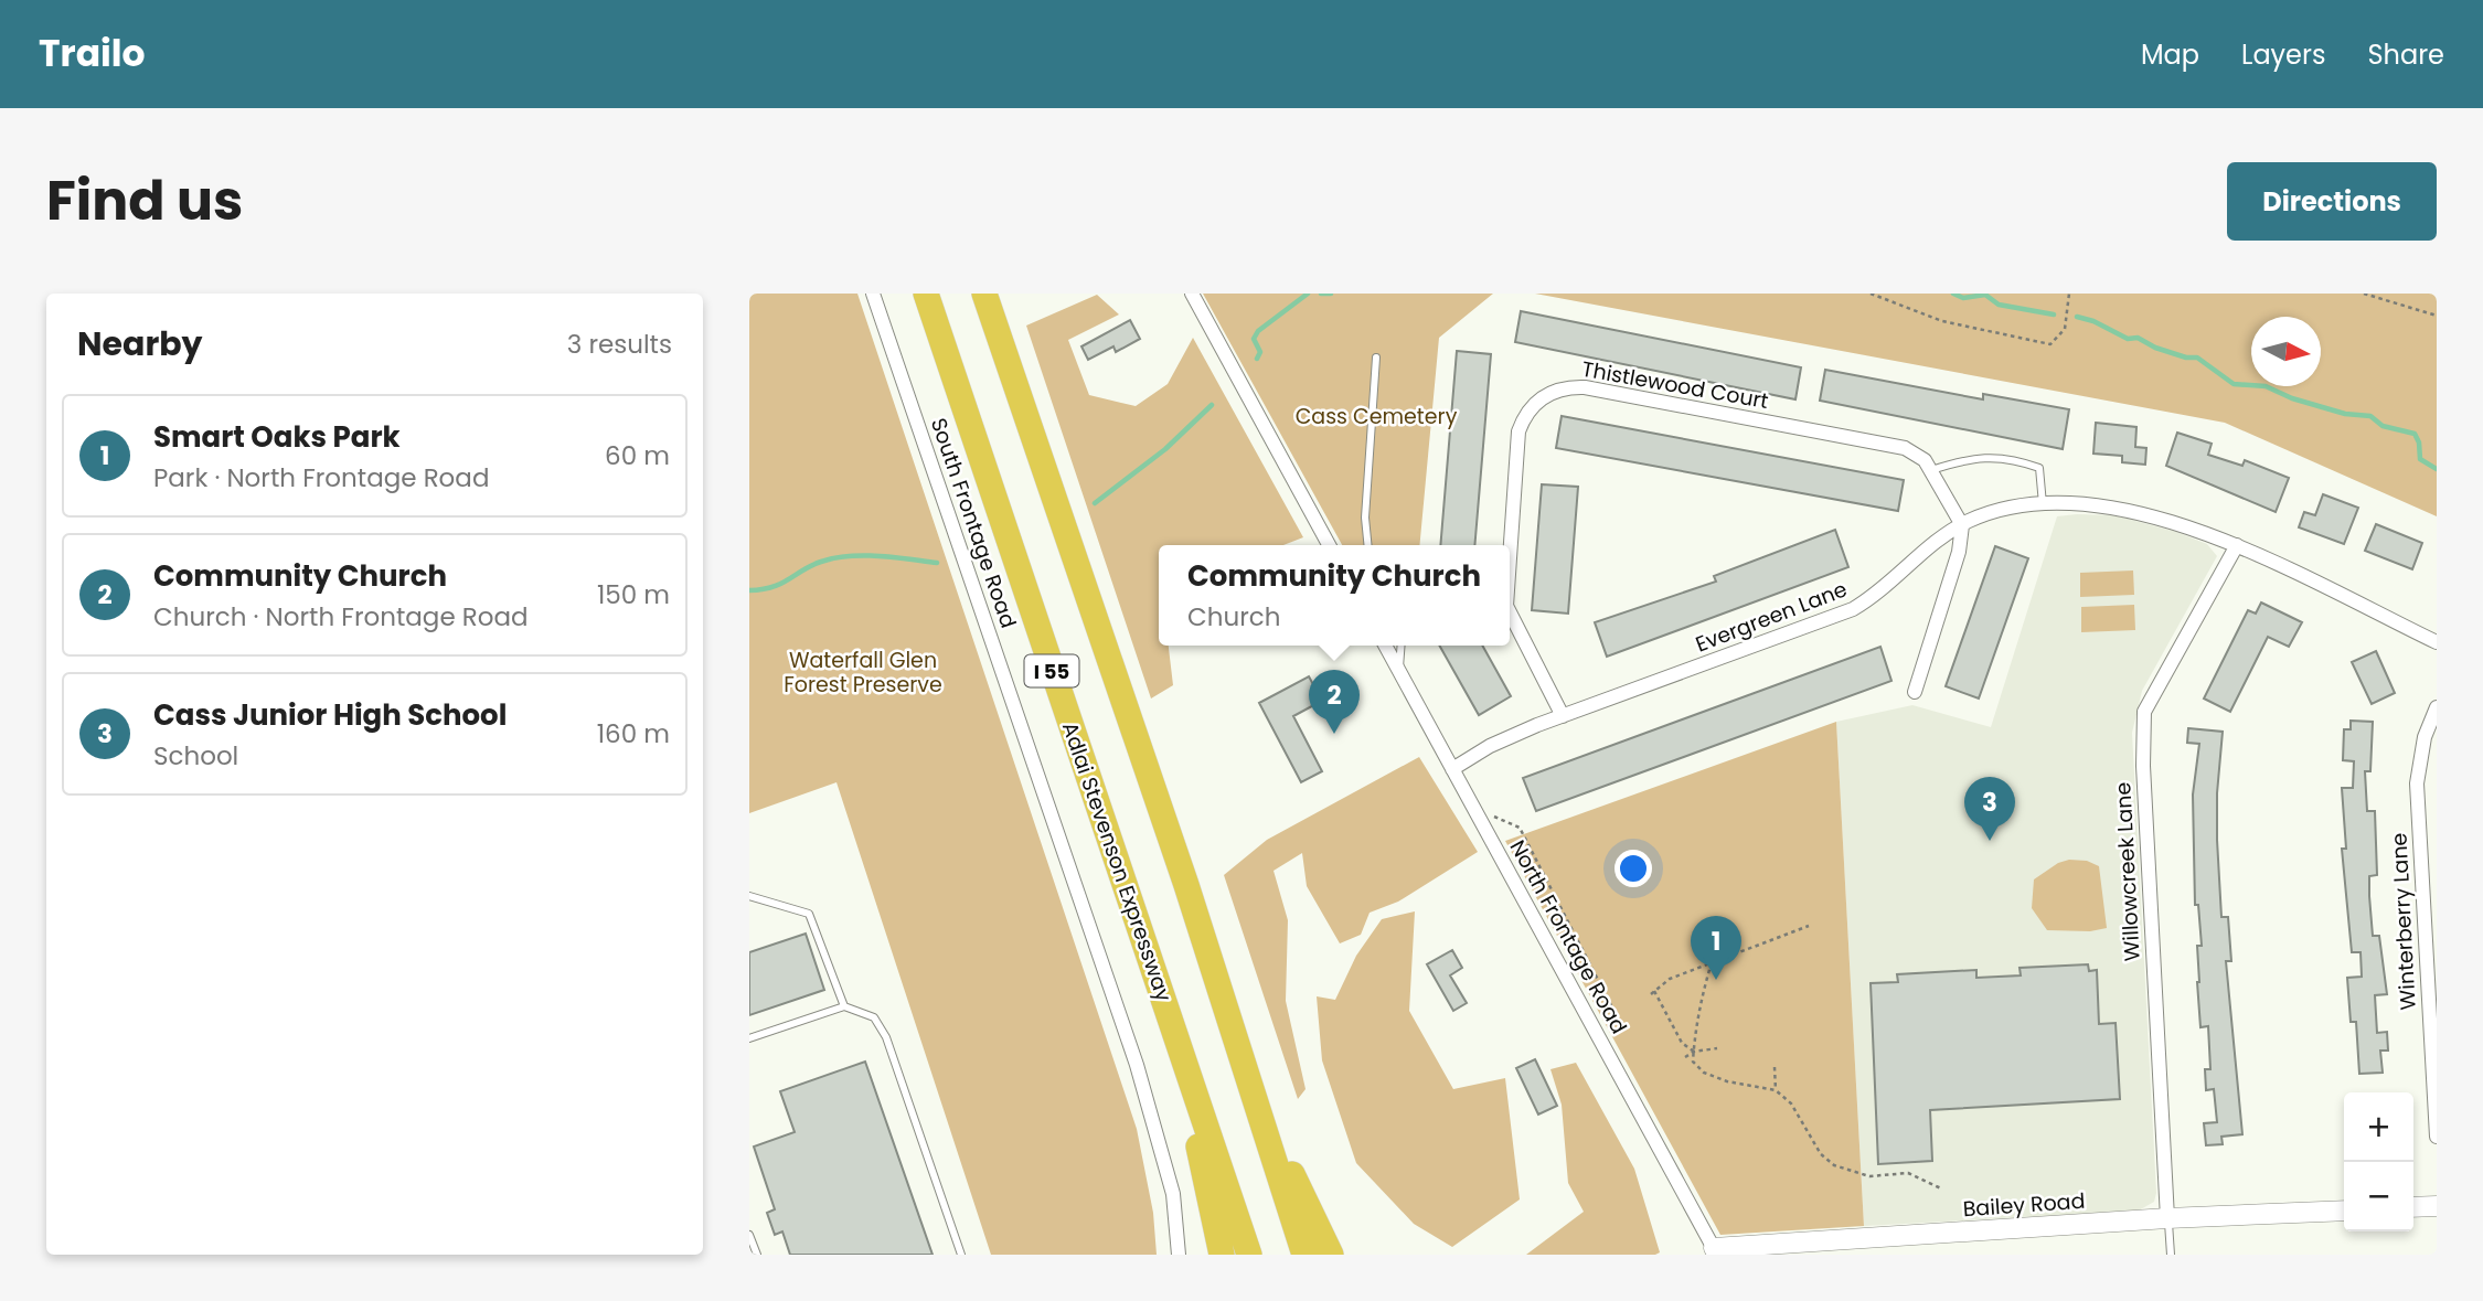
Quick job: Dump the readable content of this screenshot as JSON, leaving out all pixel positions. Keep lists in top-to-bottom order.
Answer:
{
  "streets": {
    "highway": ["I 55", "Adlai Stevenson Expressway"],
    "street": [
      "Thistlewood Court",
      "South Frontage Road",
      "Evergreen Lane",
      "Willowcreek Lane",
      "Winterberry Lane",
      "North Frontage Road",
      "Bailey Road"
    ]
  },
  "crossings": [
    ["Thistlewood Court", "Evergreen Lane"],
    ["Evergreen Lane", "Willowcreek Lane"],
    ["Evergreen Lane", "North Frontage Road"],
    ["Willowcreek Lane", "Bailey Road"],
    ["North Frontage Road", "Bailey Road"]
  ],
  "parks": ["Cass Cemetery", "Waterfall Glen Forest Preserve"],
  "north": "right",
  "page": {
    "header": "Trailo",
    "nav": ["Map", "Layers", "Share"],
    "title": "Find us",
    "buttons": "Directions",
    "heading": ["Nearby", "3 results"],
    "list": [
      {
        "mark": "1",
        "name": "Smart Oaks Park",
        "note": "Park · North Frontage Road",
        "value": "60 m"
      },
      {
        "mark": "2",
        "name": "Community Church",
        "note": "Church · North Frontage Road",
        "value": "150 m"
      },
      {
        "mark": "3",
        "name": "Cass Junior High School",
        "note": "School",
        "value": "160 m"
      }
    ],
    "popup": ["Community Church", "Church"],
    "pins": ["2", "3", "1"],
    "map_buttons": ["+", "−"]
  }
}
